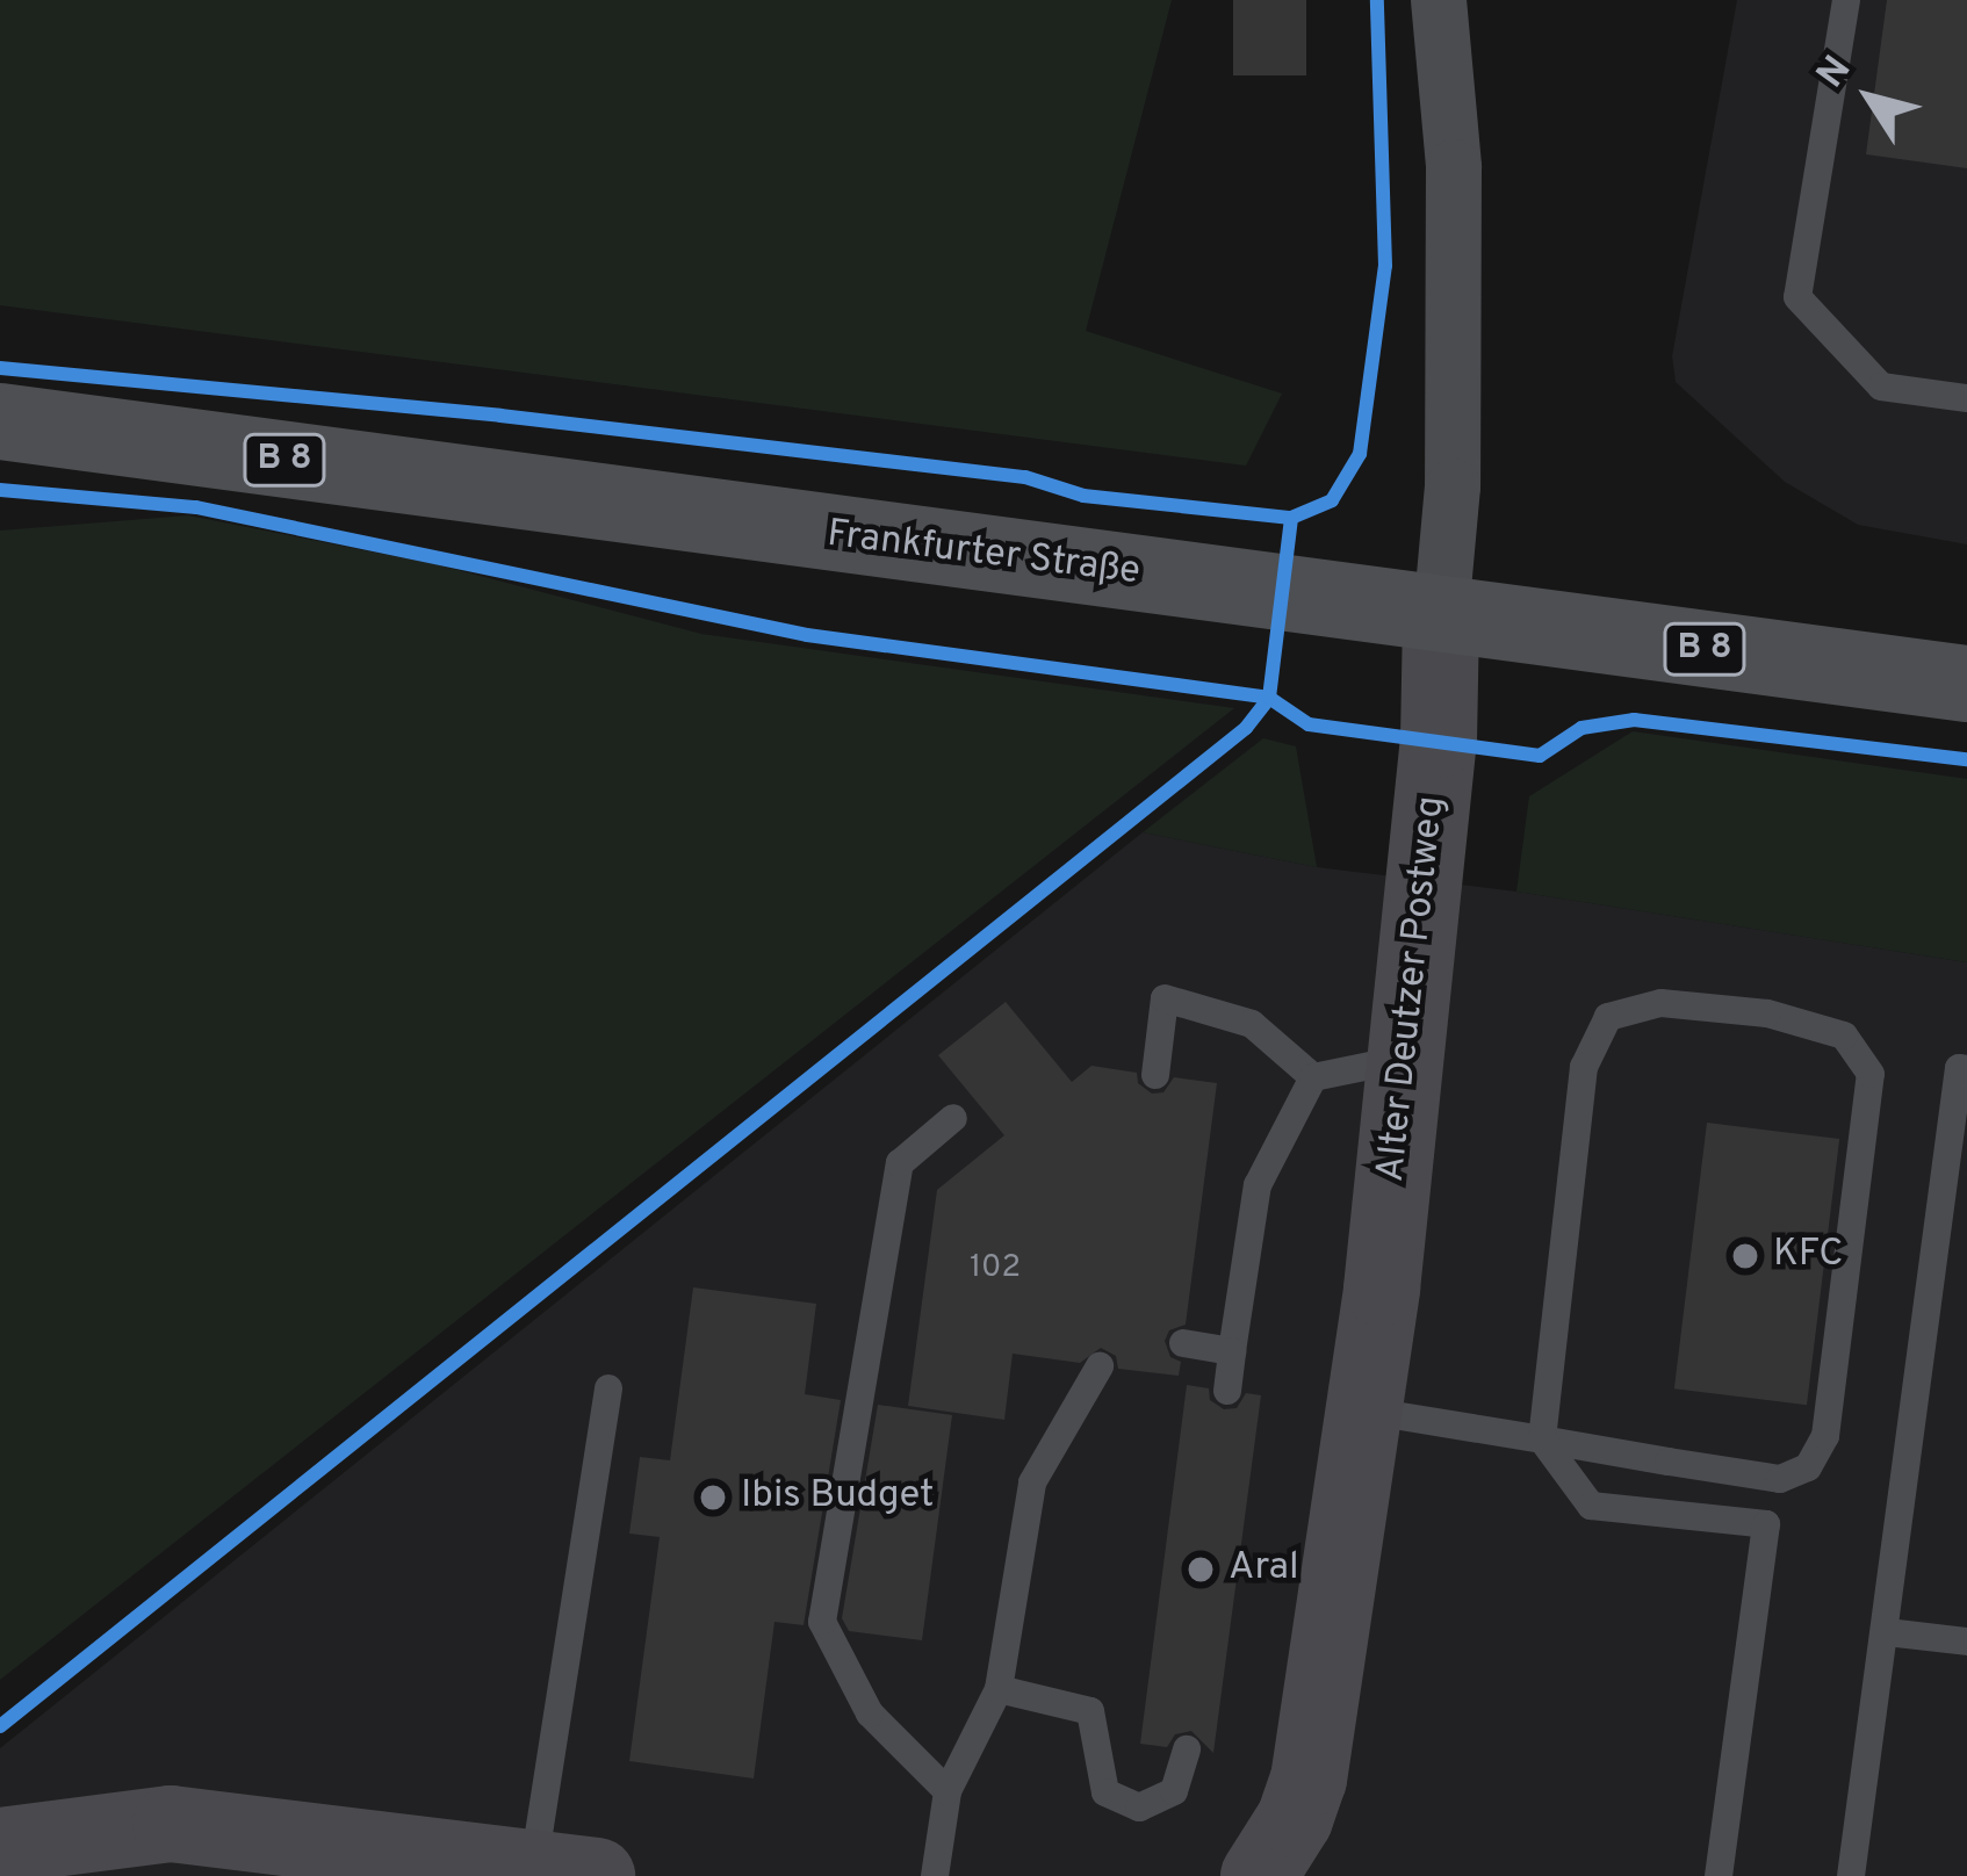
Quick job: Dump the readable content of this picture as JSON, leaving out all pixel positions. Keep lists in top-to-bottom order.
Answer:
{
  "streets": {
    "main road": ["B 8", "Frankfurter Straße"],
    "street": ["Alter Deutzer Postweg"]
  },
  "crossings": [
    ["Frankfurter Straße", "Alter Deutzer Postweg"]
  ],
  "places": ["KFC", "Ibis Budget", "Aral"],
  "house_numbers": ["102"],
  "north": "top left"
}
